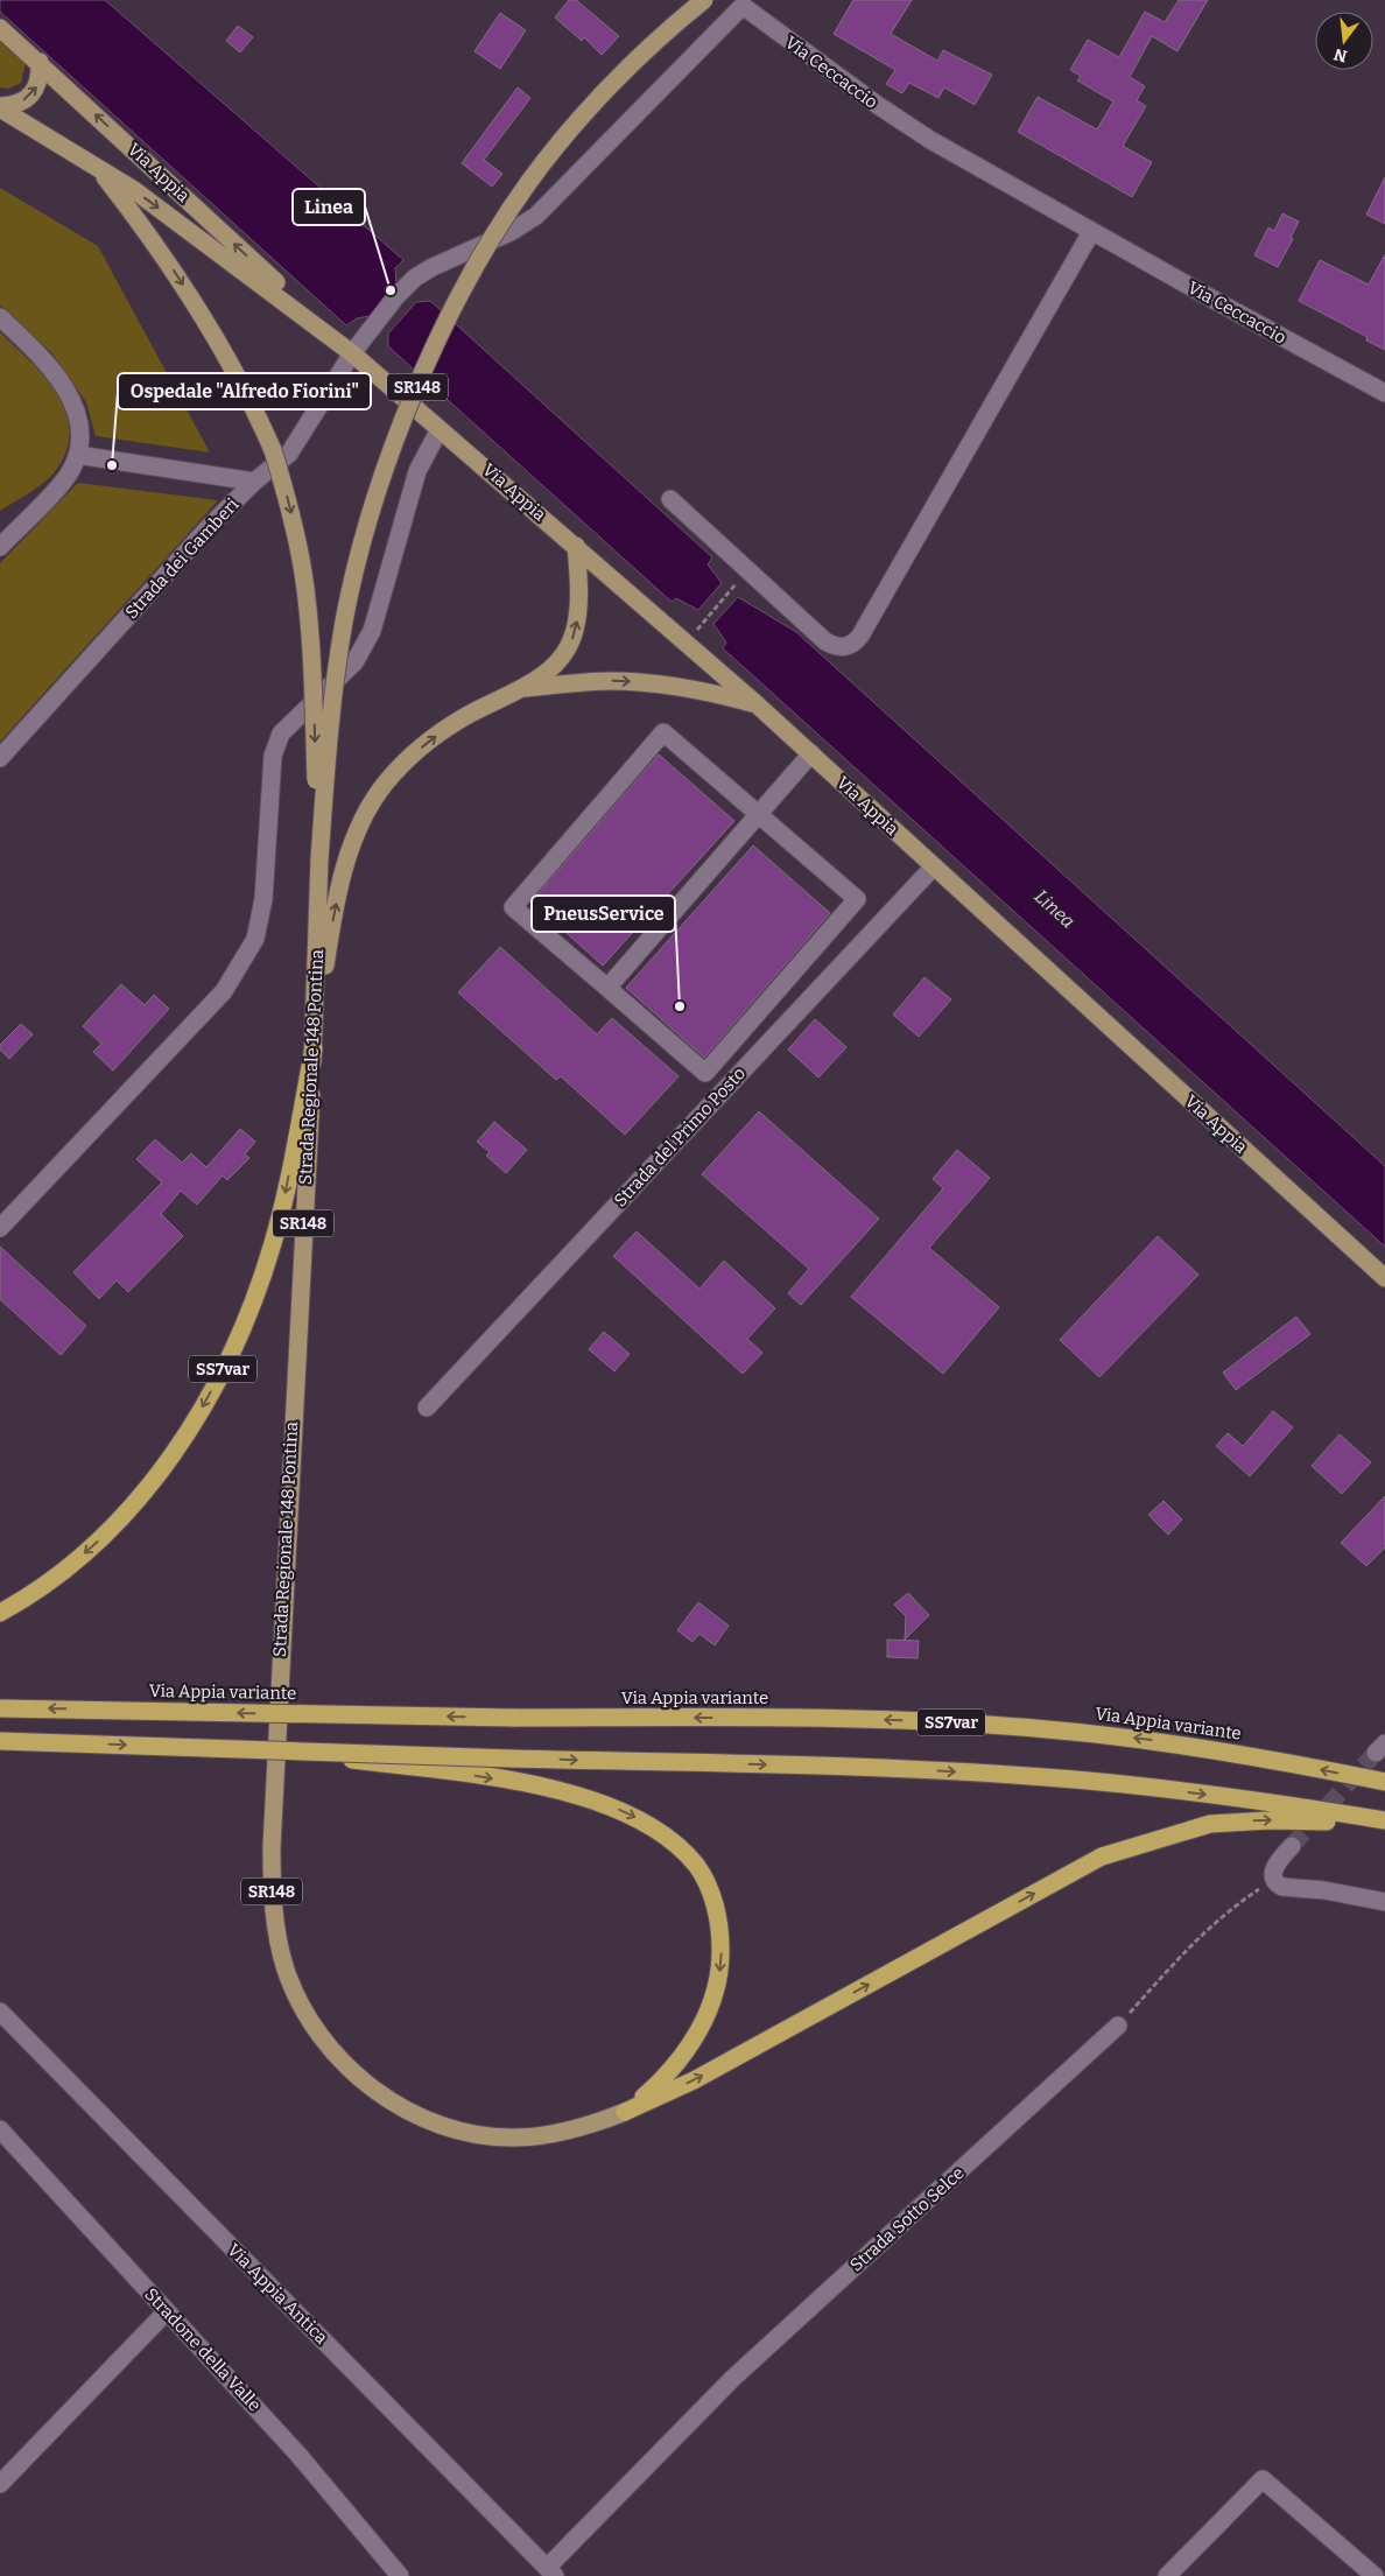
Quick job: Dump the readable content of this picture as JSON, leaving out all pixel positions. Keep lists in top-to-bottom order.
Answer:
{
  "streets": {
    "highway": ["SS7var", "Via Appia variante"],
    "main road": ["Via Appia", "SR148", "Strada Regionale 148 Pontina"],
    "street": [
      "Via Ceccaccio",
      "Strada dei Gamberi",
      "Strada del Primo Posto",
      "Strada Sotto Selce",
      "Via Appia Antica",
      "Stradone della Valle"
    ]
  },
  "crossings": [
    ["Via Ceccaccio", "Via Appia"],
    ["Via Ceccaccio", "Strada dei Gamberi"],
    ["Via Appia", "SR148"],
    ["Via Appia", "Strada dei Gamberi"],
    ["Via Appia", "Strada del Primo Posto"],
    ["SR148", "Strada Regionale 148 Pontina"],
    ["SR148", "SS7var"],
    ["Strada Regionale 148 Pontina", "SS7var"],
    ["Strada Sotto Selce", "Via Appia Antica"]
  ],
  "water": ["Linea"],
  "places": ["Linea", "Ospedale \"Alfredo Fiorini\"", "PneusService"],
  "north": "bottom"
}
